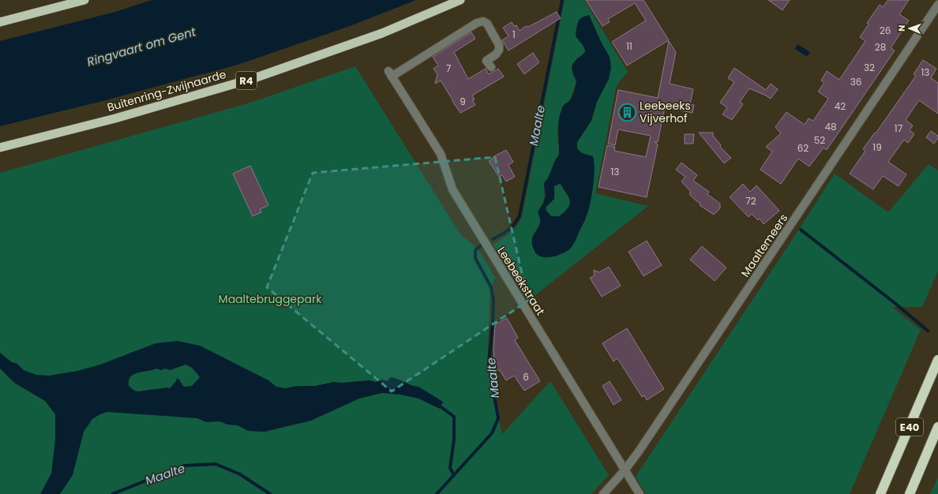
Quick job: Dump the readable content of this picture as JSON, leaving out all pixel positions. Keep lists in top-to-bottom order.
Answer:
{
  "streets": {
    "highway": ["R4", "Buitenring-Zwijnaarde", "E40"],
    "street": ["Maaltemeers", "Leebeekstraat"]
  },
  "crossings": [
    ["Maaltemeers", "Leebeekstraat"]
  ],
  "water": ["Ringvaart om Gent", "Maalte"],
  "parks": ["Maaltebruggepark"],
  "places": {
    "building": ["Leebeeks Vijverhof"]
  },
  "house_numbers": [
    "26",
    "1",
    "11",
    "28",
    "32",
    "7",
    "13",
    "36",
    "9",
    "42",
    "48",
    "17",
    "52",
    "19",
    "62",
    "13",
    "72",
    "6"
  ],
  "north": "left"
}
